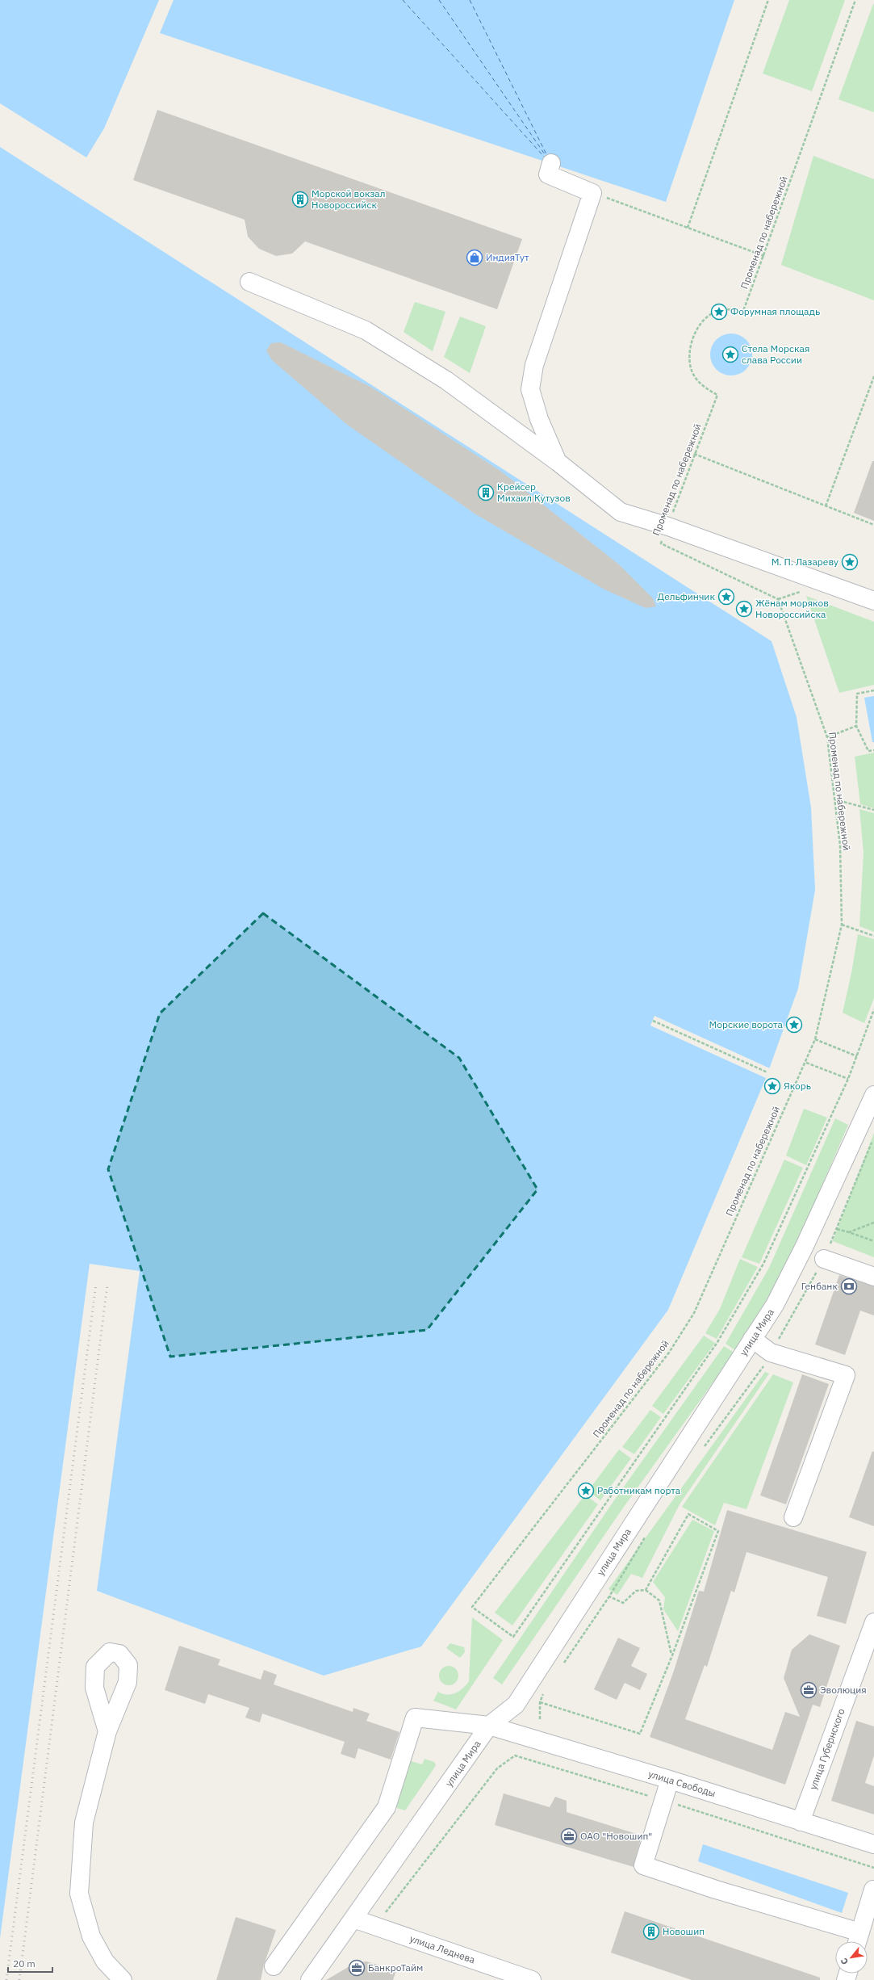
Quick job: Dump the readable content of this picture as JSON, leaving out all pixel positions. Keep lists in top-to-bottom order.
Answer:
{
  "streets": {
    "street": [
      "улица Мира",
      "улица Губернского",
      "улица Свободы",
      "улица Леднева"
    ],
    "path": ["Променад по набережной"]
  },
  "crossings": [
    ["улица Мира", "улица Свободы"],
    ["улица Мира", "улица Леднева"],
    ["улица Губернского", "улица Свободы"]
  ],
  "places": {
    "building": ["Морской вокзал Новороссийск", "Крейсер Михаил Кутузов", "Новошип"],
    "shop": ["ИндияТут"],
    "place": [
      "Форумная площадь",
      "Стела Морская слава России",
      "М. П. Лазареву",
      "Дельфинчик",
      "Жёнам моряков Новороссийска",
      "Морские ворота",
      "Якорь",
      "Работникам порта"
    ],
    "bank": ["Генбанк"],
    "office": ["Эволюция", "ОАО \"Новошип\"", "БанкроТайм"]
  },
  "scale_bar": "20 m",
  "north": "bottom left"
}
